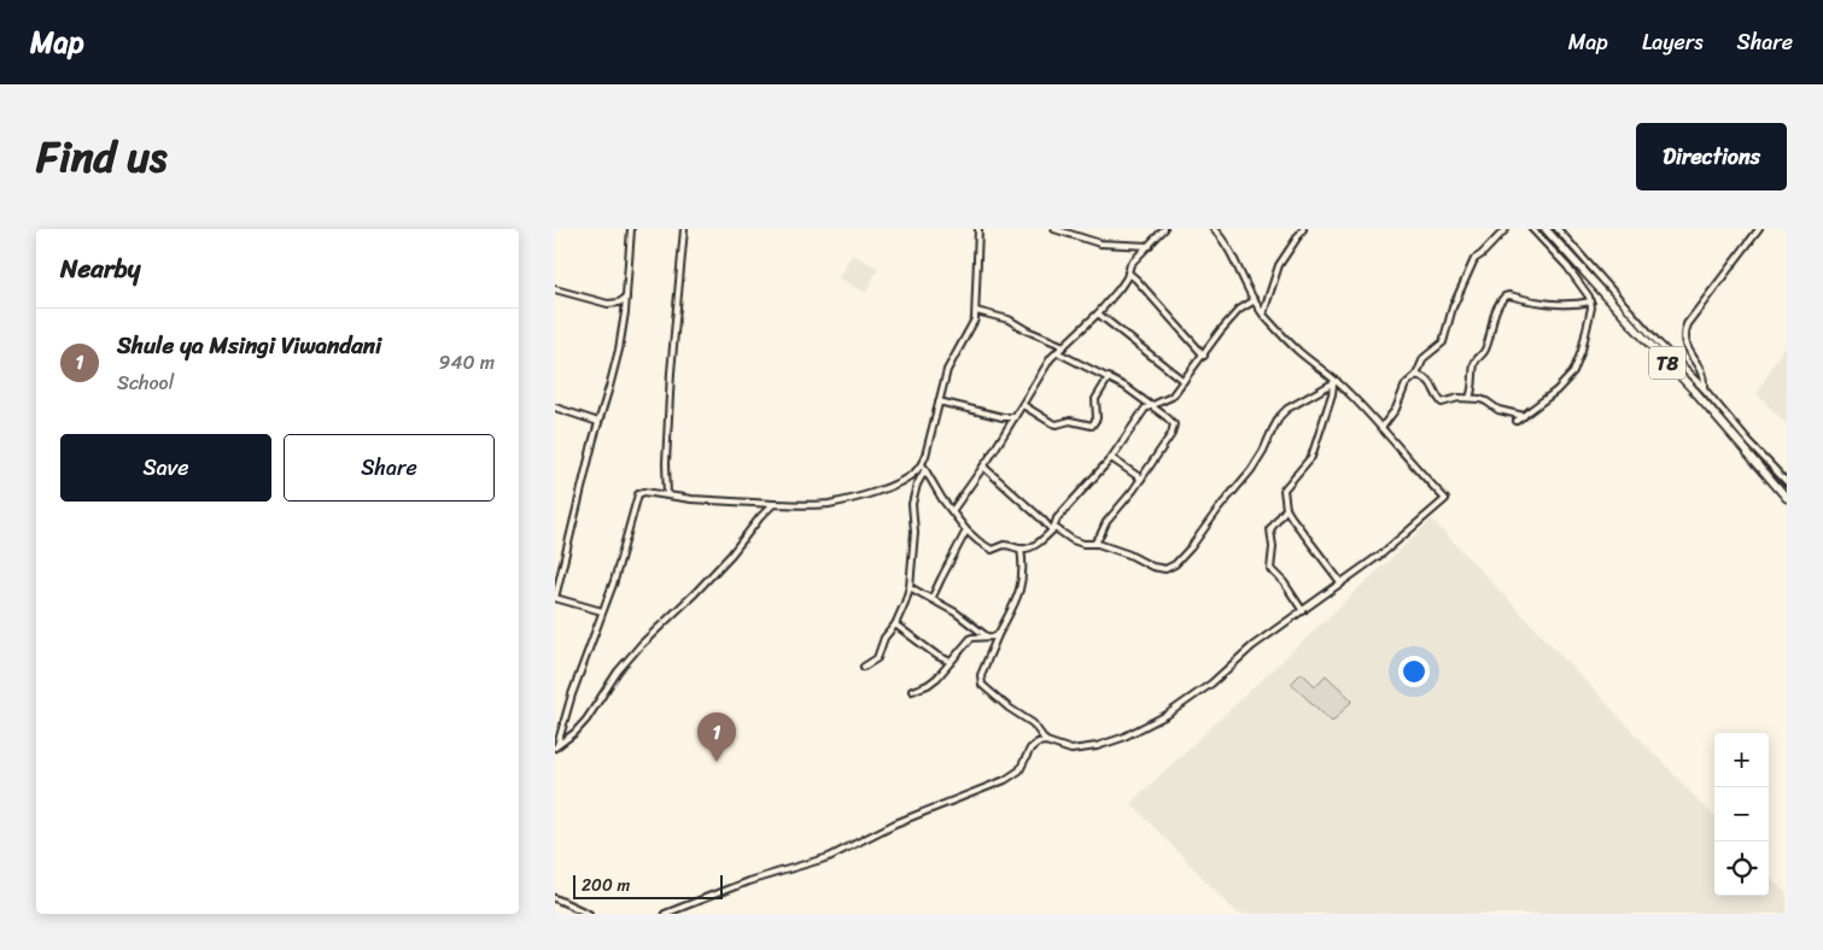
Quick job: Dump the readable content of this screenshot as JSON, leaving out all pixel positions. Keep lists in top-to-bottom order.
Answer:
{
  "streets": {
    "highway": ["T8"]
  },
  "scale_bar": "200 m",
  "page": {
    "header": "Map",
    "nav": ["Map", "Layers", "Share"],
    "title": "Find us",
    "buttons": [
      "Directions",
      ["Save", "Share"]
    ],
    "heading": "Nearby",
    "list": [
      {
        "mark": "1",
        "name": "Shule ya Msingi Viwandani",
        "note": "School",
        "value": "940 m"
      }
    ],
    "pins": "1",
    "map_buttons": ["+", "−"],
    "scale": "200 m"
  }
}
